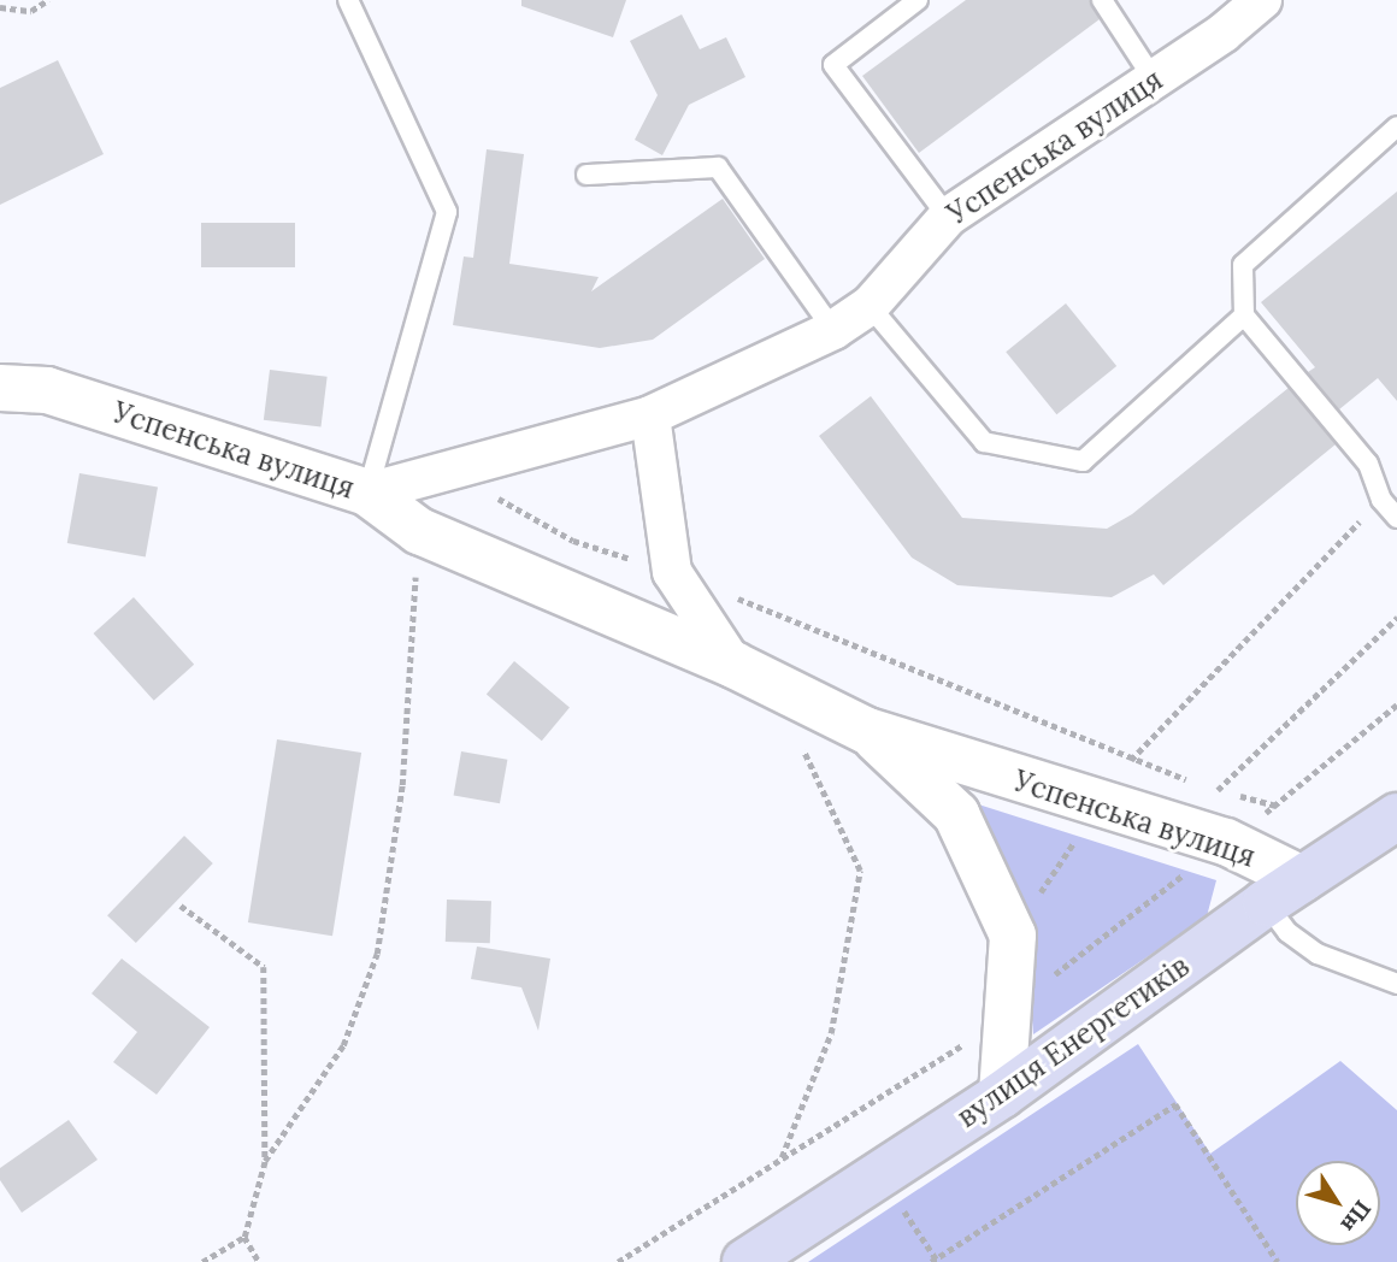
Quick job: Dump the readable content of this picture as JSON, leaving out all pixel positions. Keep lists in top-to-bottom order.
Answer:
{
  "streets": {
    "main road": ["вулиця Енергетиків"],
    "street": ["Успенська вулиця"]
  },
  "crossings": [
    ["Успенська вулиця", "вулиця Енергетиків"]
  ],
  "north": "bottom right"
}
